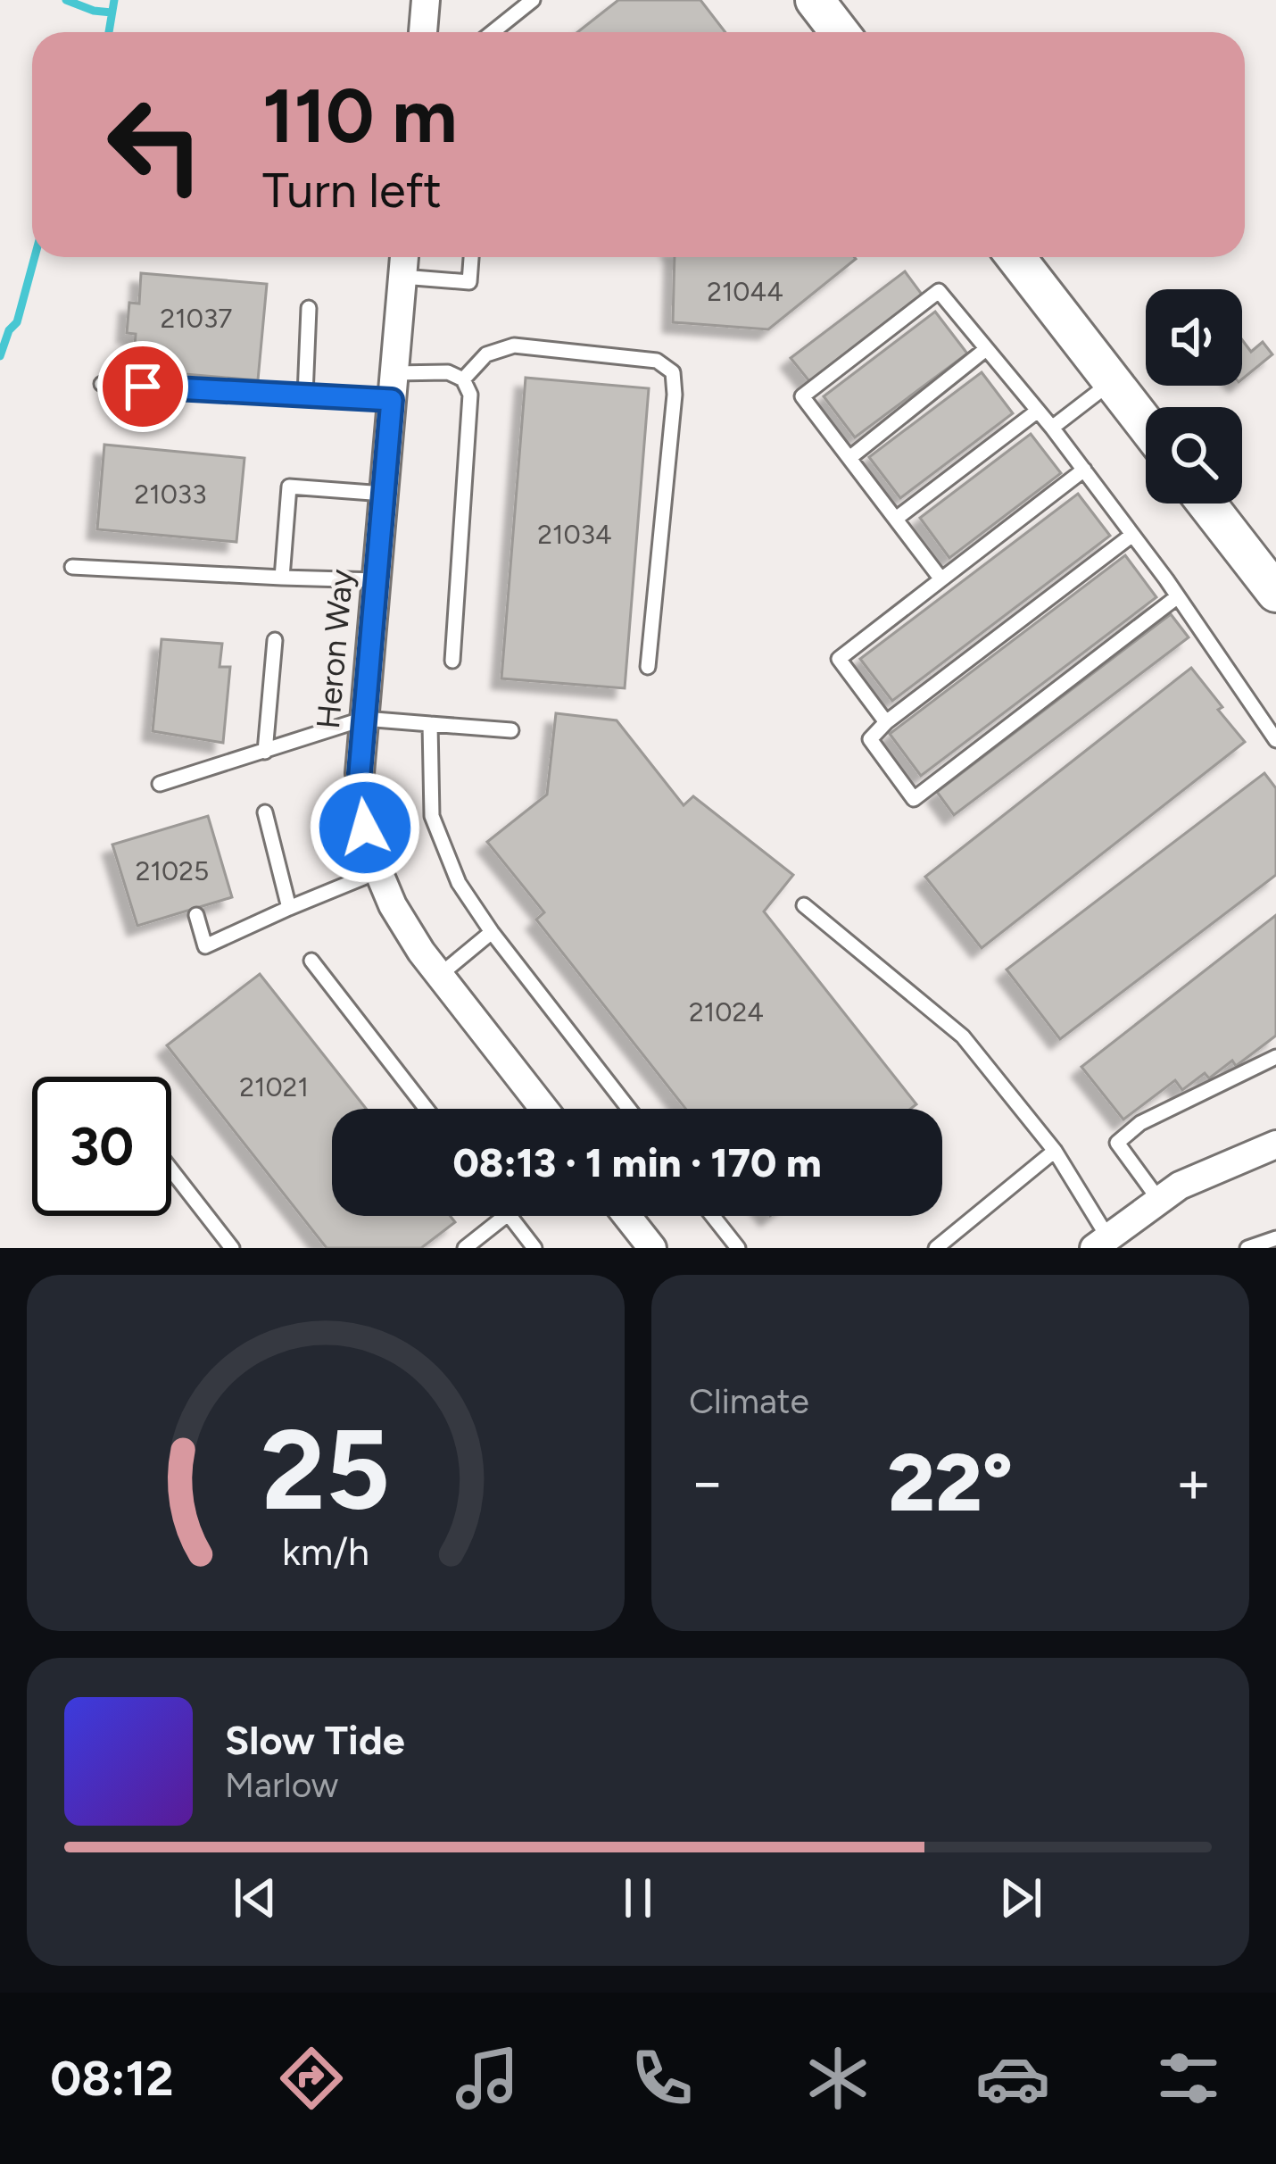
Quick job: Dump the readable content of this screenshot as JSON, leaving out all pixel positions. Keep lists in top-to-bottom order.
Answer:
{
  "streets": {
    "street": ["Heron Way"]
  },
  "house_numbers": [
    "21044",
    "21037",
    "21033",
    "21034",
    "21025",
    "21024",
    "21021"
  ],
  "page": {
    "turn": ["110 m", "Turn left"],
    "limit": "30",
    "trip": "08:13 · 1 min · 170 m",
    "tile": "Climate",
    "heat": ["−", "22°", "+"],
    "song": ["Slow Tide", "Marlow"],
    "tabs": "08:12",
    "gauge": ["25", "km/h"]
  }
}
